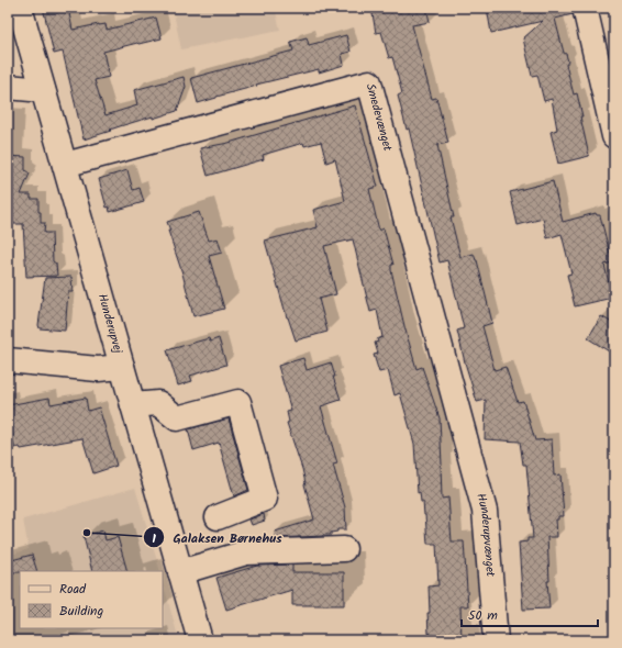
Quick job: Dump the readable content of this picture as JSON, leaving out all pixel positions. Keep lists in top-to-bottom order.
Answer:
{
  "streets": {
    "street": ["Smedevænget", "Hunderupvej", "Hunderupvænget"]
  },
  "crossings": [
    ["Smedevænget", "Hunderupvej"],
    ["Smedevænget", "Hunderupvænget"]
  ],
  "places": ["Galaksen Børnehus"],
  "legend": ["Road", "Building"],
  "scale_bar": "50 m"
}
